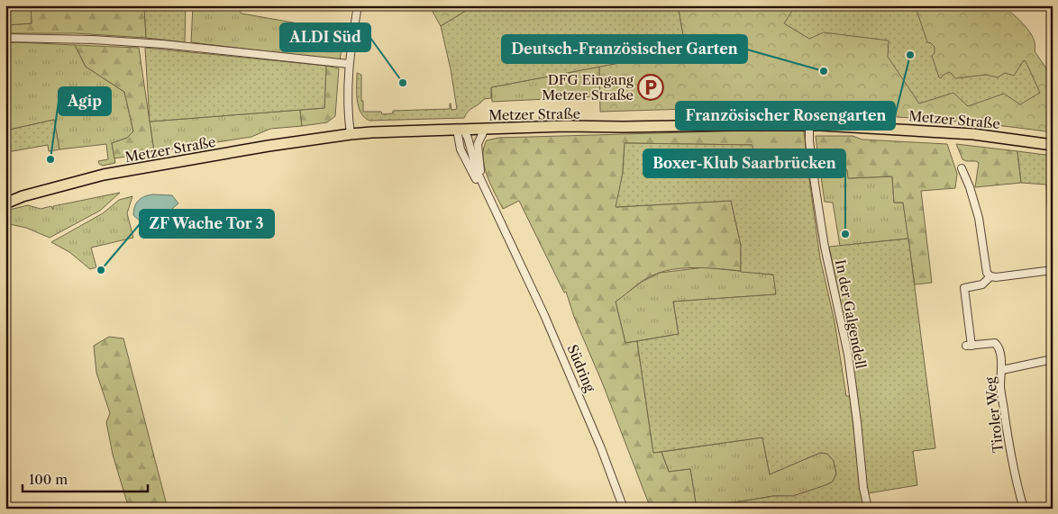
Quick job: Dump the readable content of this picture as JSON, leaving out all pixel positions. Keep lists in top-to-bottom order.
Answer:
{
  "streets": {
    "main road": ["Metzer Straße"],
    "street": ["In der Galgendell", "Südring", "Tiroler Weg"]
  },
  "crossings": [
    ["Metzer Straße", "In der Galgendell"],
    ["Metzer Straße", "Südring"]
  ],
  "places": {
    "other": [
      "Französischer Rosengarten",
      "Deutsch-Französischer Garten",
      "ALDI Süd",
      "Agip",
      "Boxer-Klub Saarbrücken",
      "ZF Wache Tor 3"
    ],
    "parking": ["DFG Eingang Metzer Straße"]
  },
  "scale_bar": "100 m"
}
